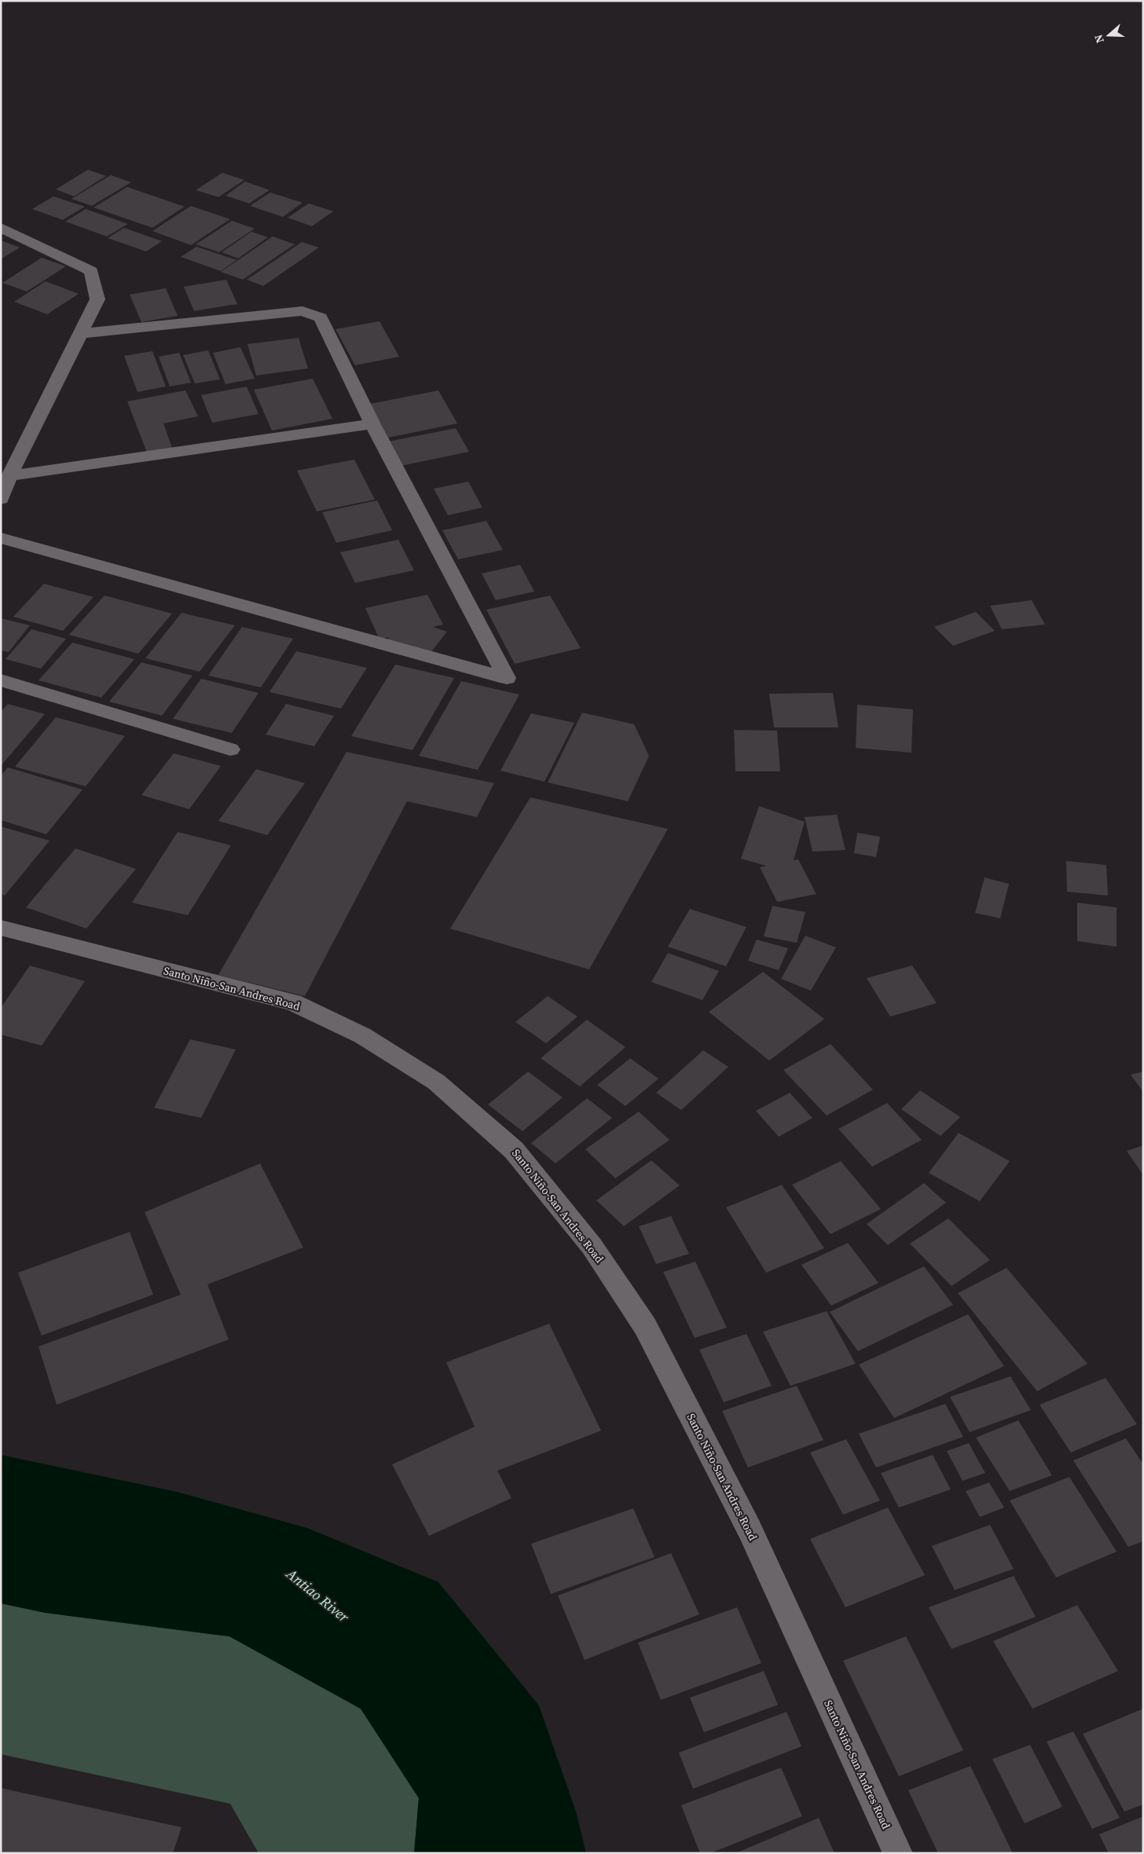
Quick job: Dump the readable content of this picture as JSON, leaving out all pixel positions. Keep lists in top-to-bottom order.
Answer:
{
  "streets": {
    "street": ["Santo Niño-San Andres Road"]
  },
  "water": ["Antiao River"],
  "north": "left"
}
